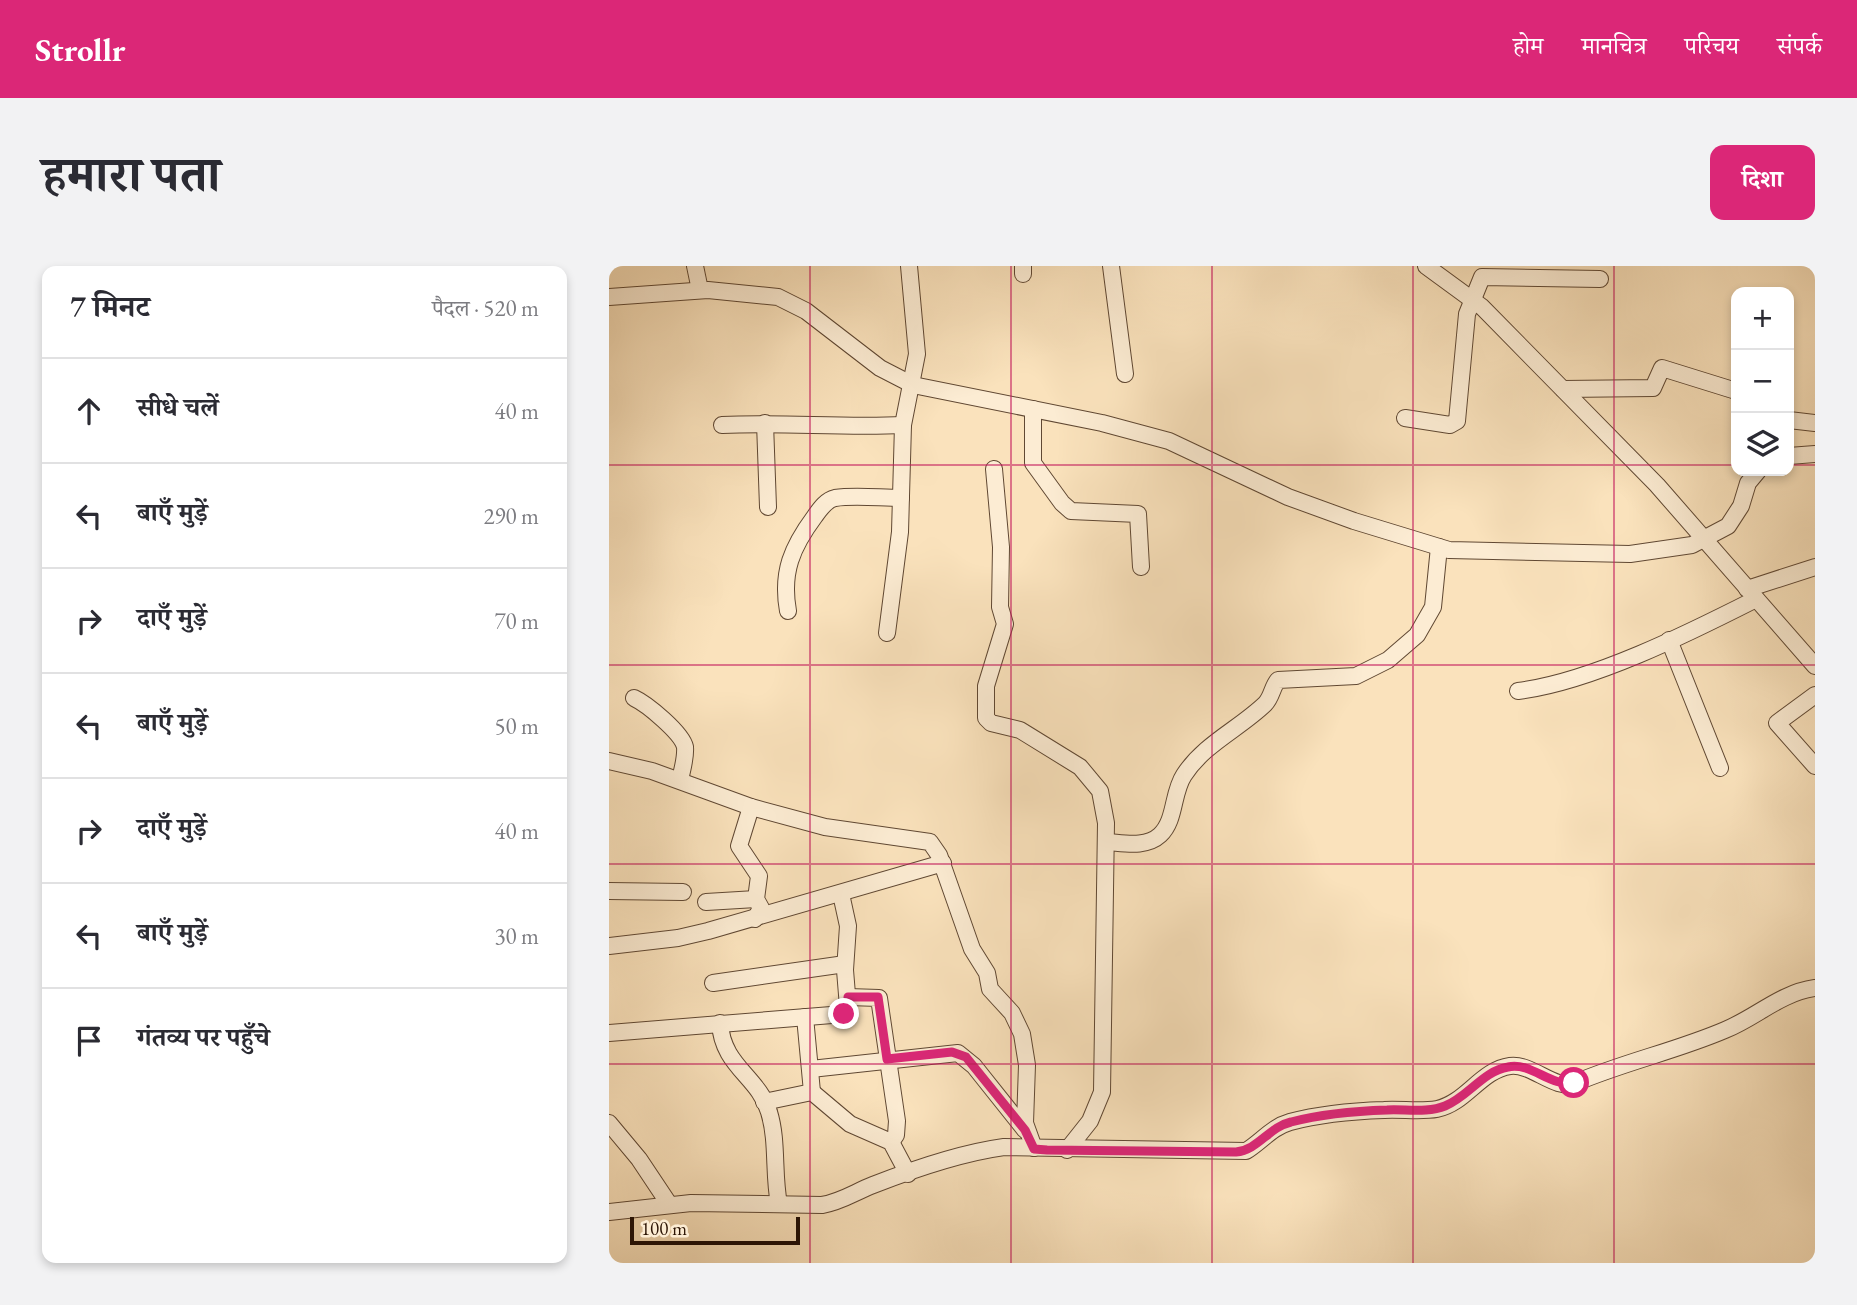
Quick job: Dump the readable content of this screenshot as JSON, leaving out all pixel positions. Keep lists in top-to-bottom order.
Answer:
{
  "scale_bar": "100 m",
  "page": {
    "header": "Strollr",
    "nav": [
      "होम",
      "मानचित्र",
      "परिचय",
      "संपर्क"
    ],
    "title": "हमारा पता",
    "buttons": "दिशा",
    "heading": ["7 मिनट", "पैदल · 520 m"],
    "map_buttons": ["+", "−"],
    "list": [
      ["सीधे चलें", "40 m"],
      ["बाएँ मुड़ें", "290 m"],
      ["दाएँ मुड़ें", "70 m"],
      ["बाएँ मुड़ें", "50 m"],
      ["दाएँ मुड़ें", "40 m"],
      ["बाएँ मुड़ें", "30 m"],
      "गंतव्य पर पहुँचे"
    ],
    "scale": "100 m"
  }
}
